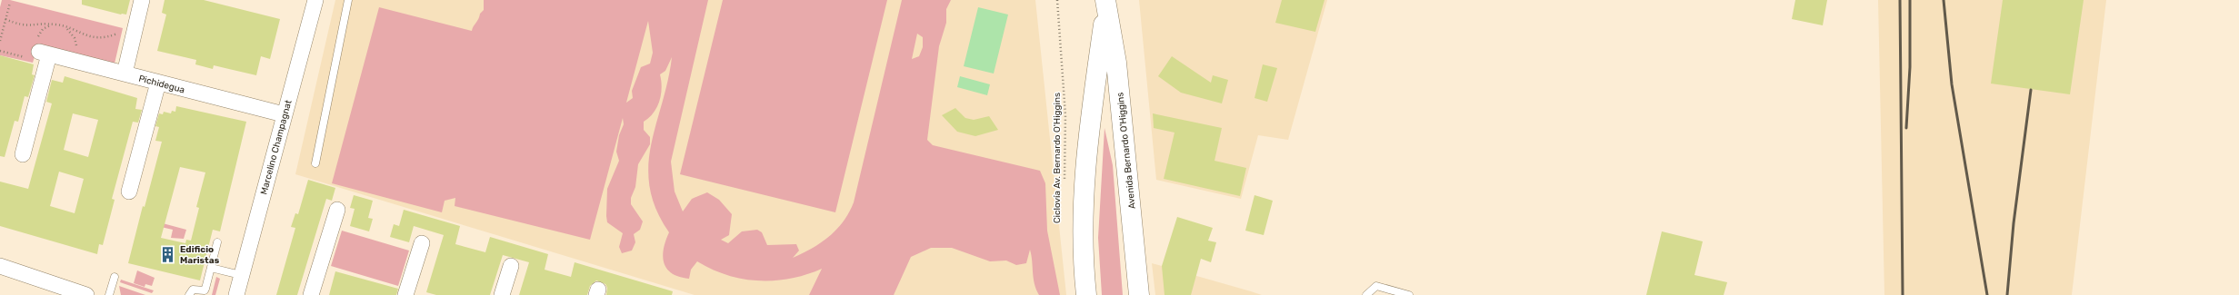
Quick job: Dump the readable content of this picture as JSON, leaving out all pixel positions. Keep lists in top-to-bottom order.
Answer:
{
  "streets": {
    "main road": ["Avenida Bernardo O'Higgins"],
    "street": ["Pichidegua", "Marcelino Champagnat"],
    "path": ["Ciclovía Av. Bernardo O'Higgins"]
  },
  "crossings": [
    ["Pichidegua", "Marcelino Champagnat"]
  ],
  "places": {
    "building": ["Edificio Maristas"]
  }
}
